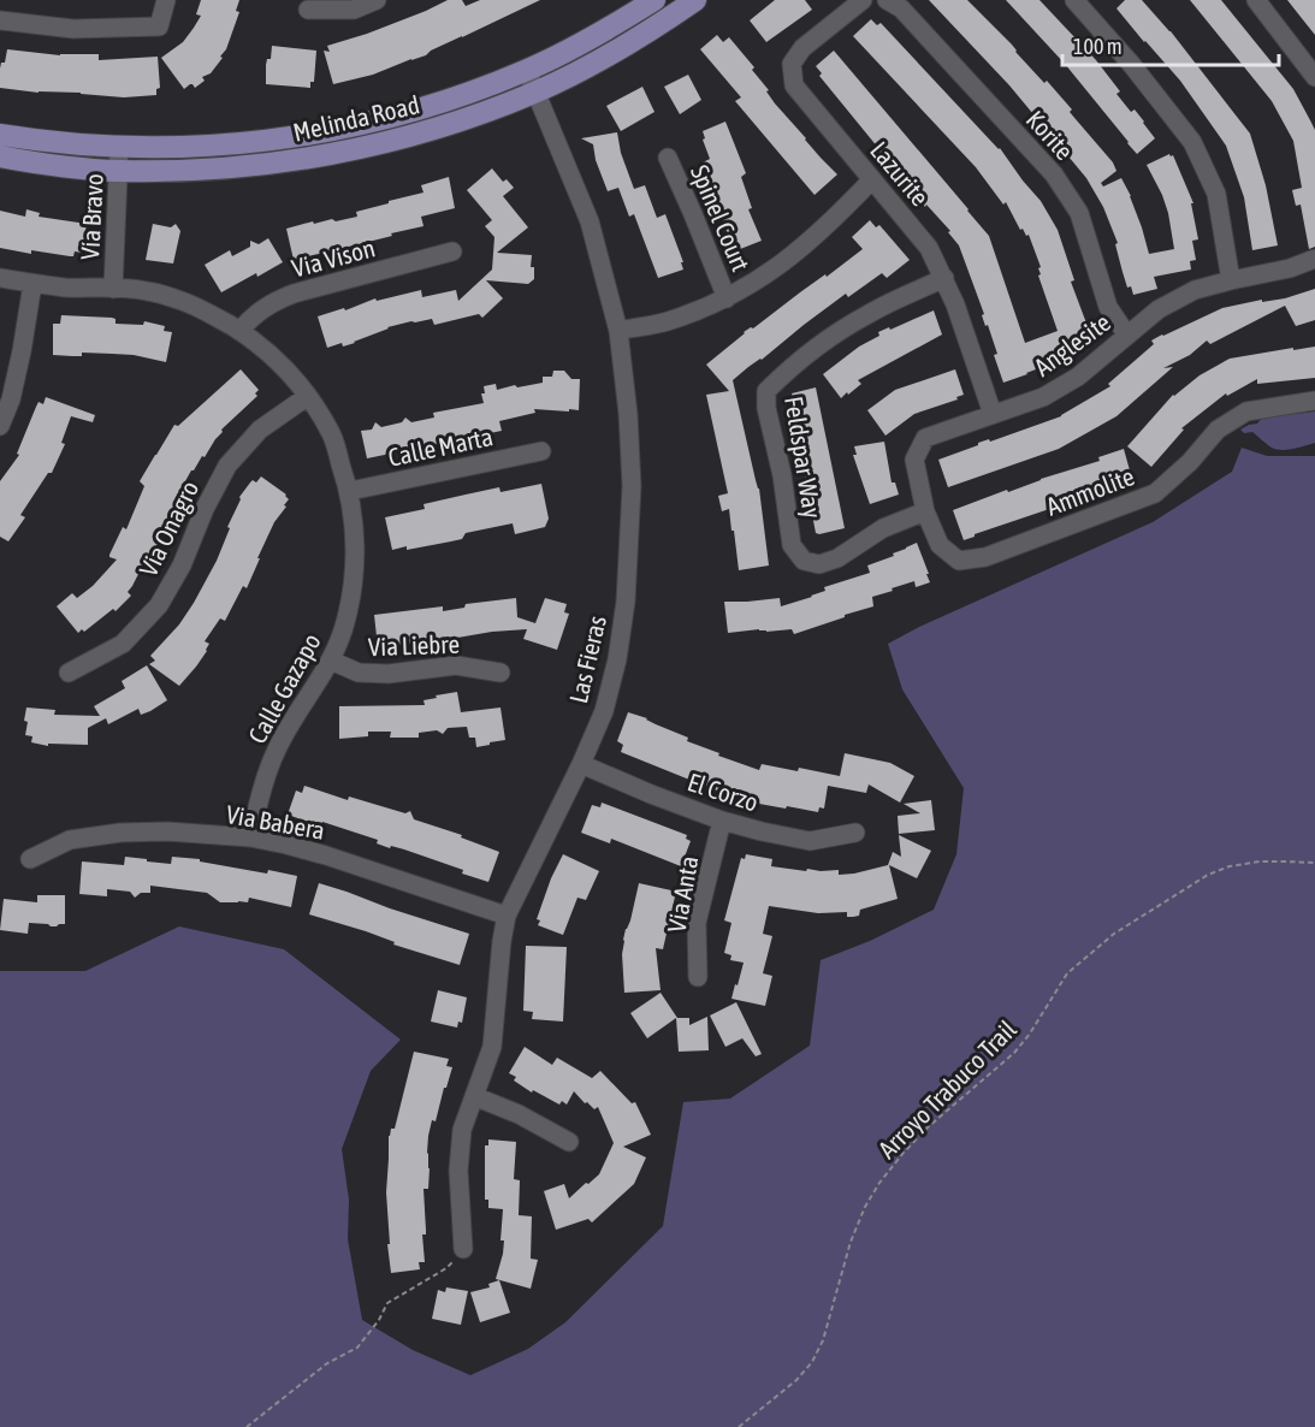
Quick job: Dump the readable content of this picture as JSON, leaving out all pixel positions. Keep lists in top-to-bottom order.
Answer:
{
  "streets": {
    "main road": ["Melinda Road"],
    "street": [
      "Korite",
      "Lazurite",
      "Via Bravo",
      "Spinel Court",
      "Via Vison",
      "Anglesite",
      "Calle Marta",
      "Feldspar Way",
      "Ammolite",
      "Via Onagro",
      "Via Liebre",
      "Las Fieras",
      "Calle Gazapo",
      "El Corzo",
      "Via Babera",
      "Via Anta"
    ],
    "path": ["Arroyo Trabuco Trail"]
  },
  "crossings": [
    ["Melinda Road", "Via Bravo"],
    ["Melinda Road", "Las Fieras"],
    ["Korite", "Anglesite"],
    ["Lazurite", "Anglesite"],
    ["Lazurite", "Feldspar Way"],
    ["Via Bravo", "Calle Gazapo"],
    ["Via Vison", "Calle Gazapo"],
    ["Anglesite", "Feldspar Way"],
    ["Anglesite", "Ammolite"],
    ["Calle Marta", "Calle Gazapo"],
    ["Feldspar Way", "Ammolite"],
    ["Via Onagro", "Calle Gazapo"],
    ["Via Liebre", "Calle Gazapo"],
    ["Las Fieras", "El Corzo"],
    ["Las Fieras", "Via Babera"],
    ["Calle Gazapo", "Via Babera"],
    ["El Corzo", "Via Anta"]
  ],
  "scale_bar": "100 m"
}
